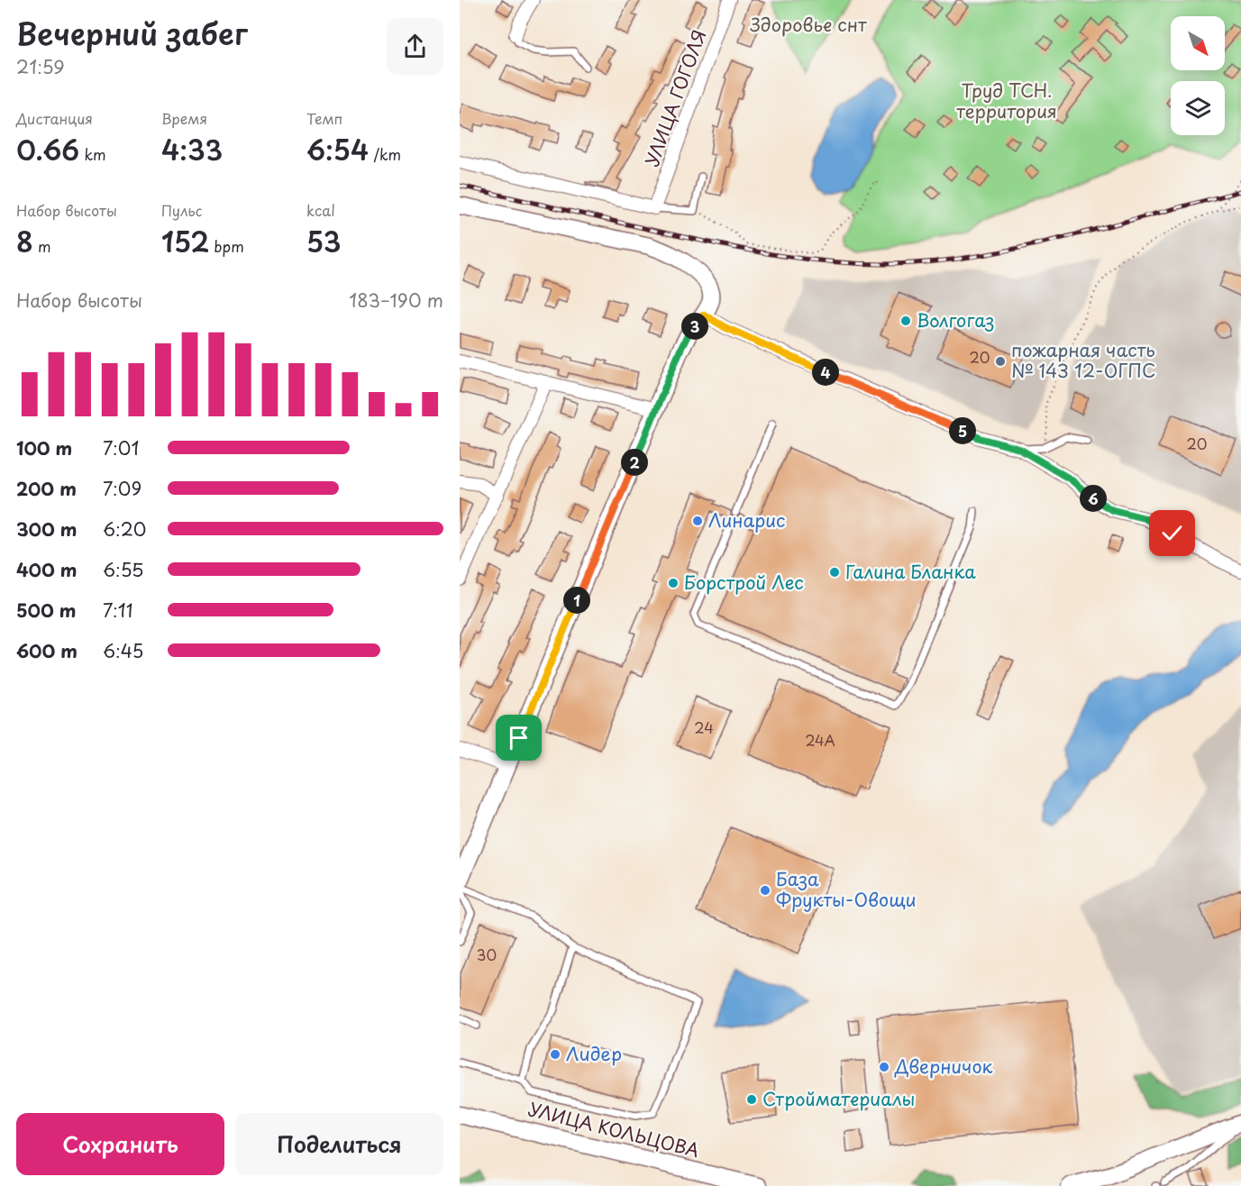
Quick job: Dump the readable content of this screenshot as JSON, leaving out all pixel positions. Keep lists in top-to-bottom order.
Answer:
{
  "streets": {
    "street": ["УЛИЦА ГОГОЛЯ", "УЛИЦА КОЛЬЦОВА"]
  },
  "parks": ["Здоровье снт", "Труд ТСН. территория"],
  "places": [
    "Волгогаз",
    "пожарная часть № 143 12-ОГПС",
    "Линарис",
    "Галина Бланка",
    "Борстрой Лес",
    "База Фрукты-Овощи",
    "Лидер",
    "Дверничок",
    "Стройматериалы"
  ],
  "house_numbers": [
    "20",
    "20",
    "24",
    "24А",
    "30"
  ],
  "north": "bottom right",
  "page": {
    "heading": ["Вечерний забег", "21:59"],
    "stats": [
      ["Дистанция", "0.66 km"],
      ["Время", "4:33"],
      ["Темп", "6:54 /km"],
      ["Набор высоты", "8 m"],
      ["Пульс", "152 bpm"],
      ["kcal", "53"]
    ],
    "chart": ["Набор высоты", "183–190 m"],
    "pins": [
      "3",
      "4",
      "5",
      "2",
      "6",
      "1"
    ],
    "list": [
      {
        "name": "100 m",
        "note": "7:01"
      },
      {
        "name": "200 m",
        "note": "7:09"
      },
      {
        "name": "300 m",
        "note": "6:20"
      },
      {
        "name": "400 m",
        "note": "6:55"
      },
      {
        "name": "500 m",
        "note": "7:11"
      },
      {
        "name": "600 m",
        "note": "6:45"
      }
    ],
    "buttons": ["Сохранить", "Поделиться"]
  }
}
